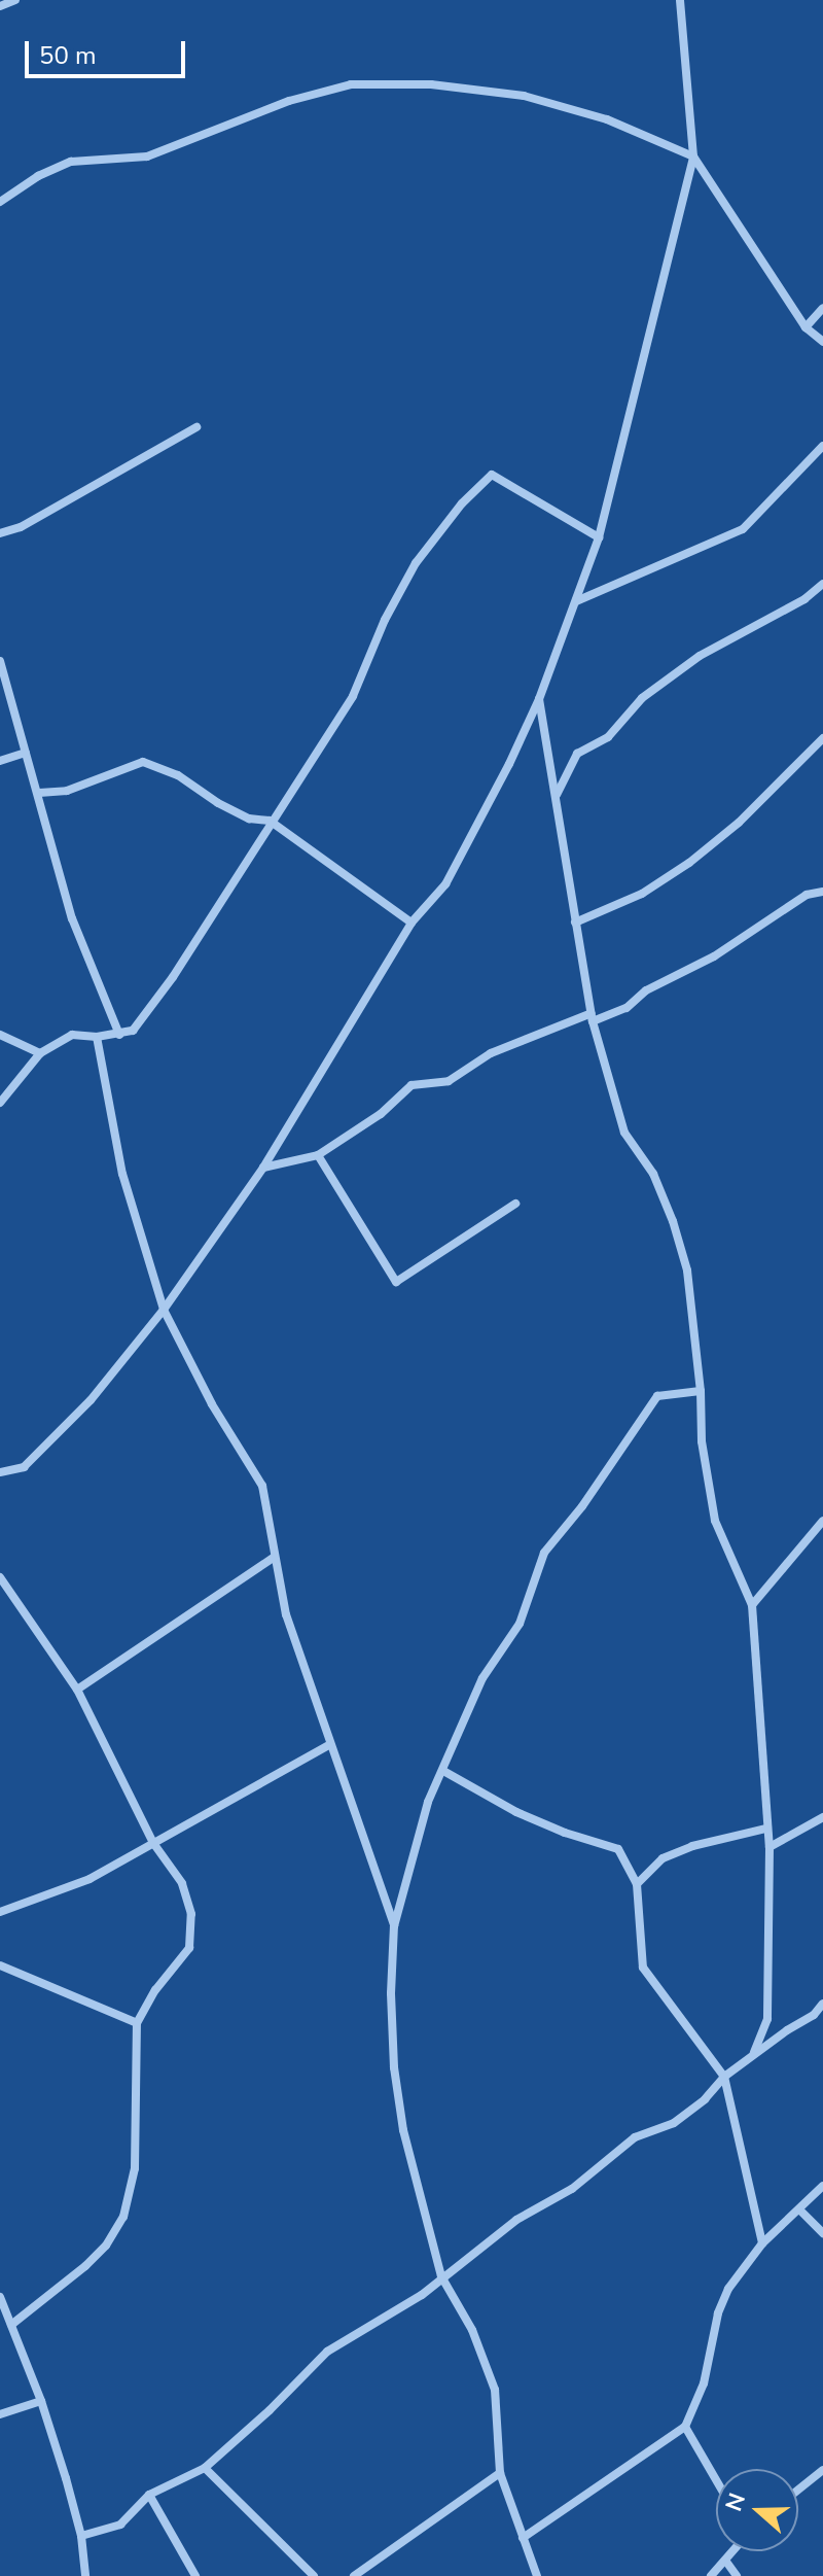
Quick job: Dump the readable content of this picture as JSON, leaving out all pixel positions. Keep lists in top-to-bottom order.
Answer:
{
  "scale_bar": "50 m",
  "north": "left"
}
